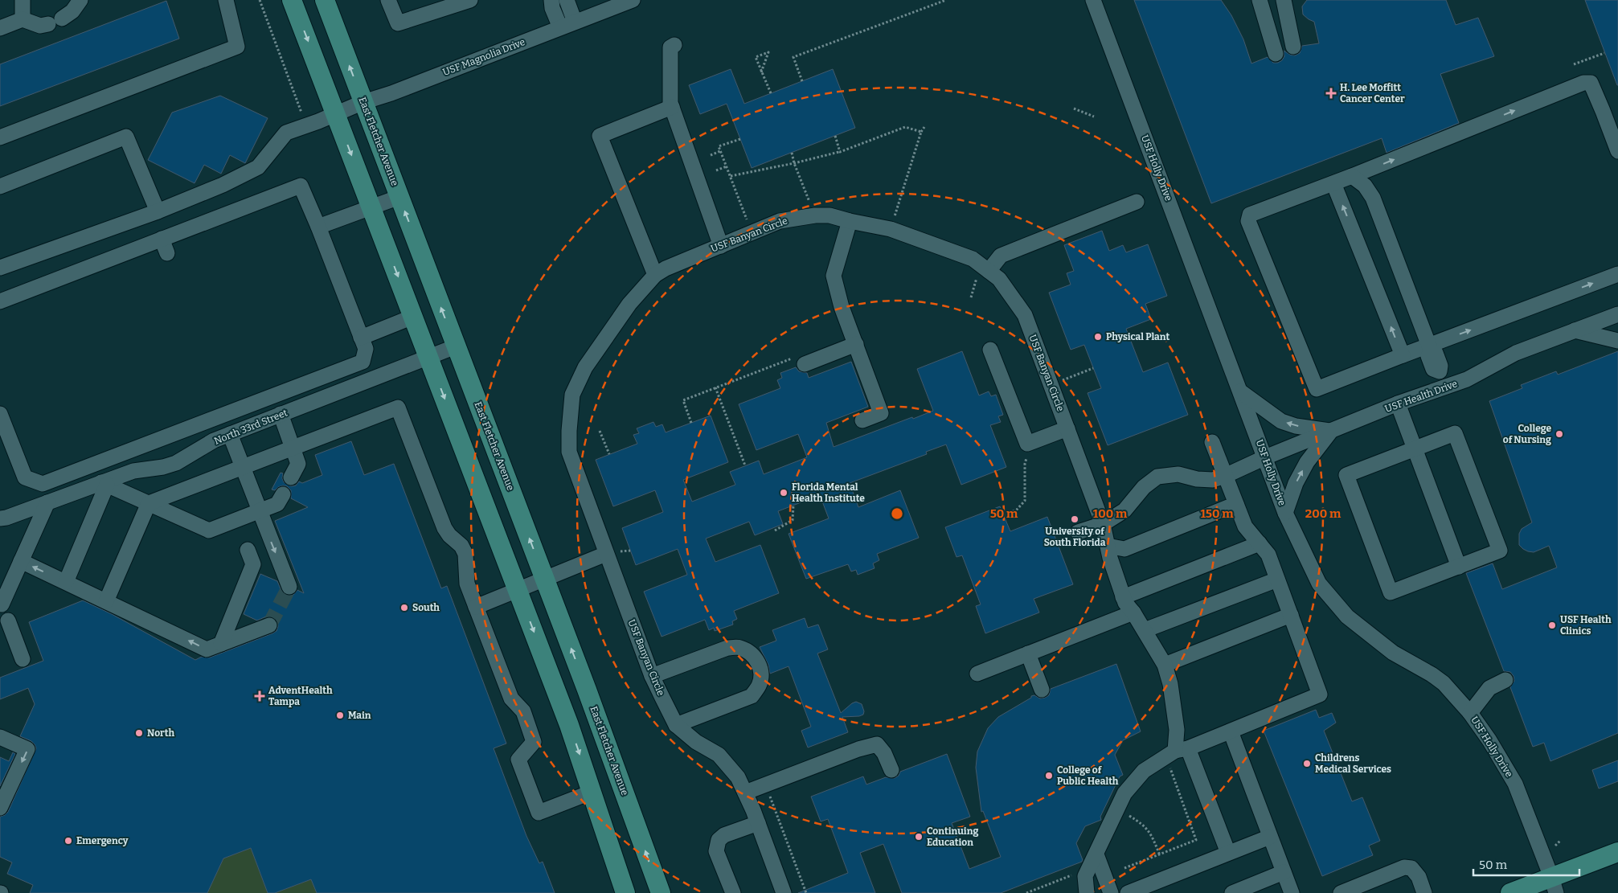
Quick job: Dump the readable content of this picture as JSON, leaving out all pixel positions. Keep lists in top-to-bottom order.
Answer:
{
  "streets": {
    "main road": ["East Fletcher Avenue"],
    "street": [
      "USF Magnolia Drive",
      "USF Holly Drive",
      "USF Banyan Circle",
      "USF Health Drive",
      "North 33rd Street"
    ]
  },
  "crossings": [
    ["USF Magnolia Drive", "East Fletcher Avenue"],
    ["East Fletcher Avenue", "North 33rd Street"],
    ["USF Holly Drive", "USF Health Drive"]
  ],
  "places": {
    "health": ["H. Lee Moffitt Cancer Center", "AdventHealth Tampa"],
    "other": [
      "Physical Plant",
      "College of Nursing",
      "Florida Mental Health Institute",
      "University of South Florida",
      "South",
      "USF Health Clinics",
      "Main",
      "North",
      "Childrens Medical Services",
      "College of Public Health",
      "Continuing Education",
      "Emergency"
    ]
  },
  "scale_bar": "50 m",
  "rings": [
    "50 m",
    "100 m",
    "150 m",
    "200 m"
  ]
}
